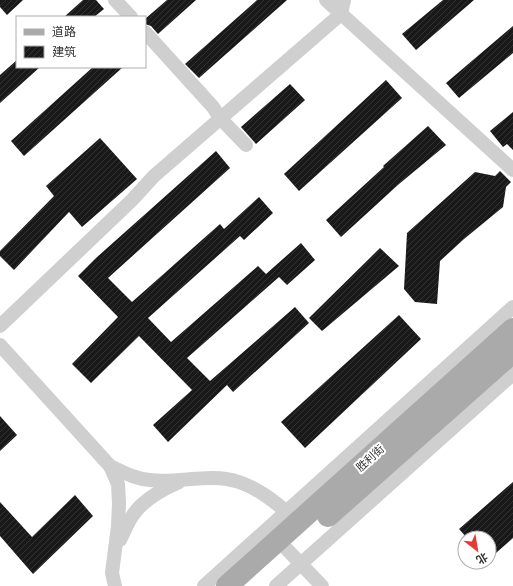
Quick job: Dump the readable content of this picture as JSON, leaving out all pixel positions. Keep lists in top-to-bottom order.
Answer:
{
  "streets": {
    "main road": ["胜利街"]
  },
  "legend": ["道路", "建筑"],
  "north": "bottom right"
}
